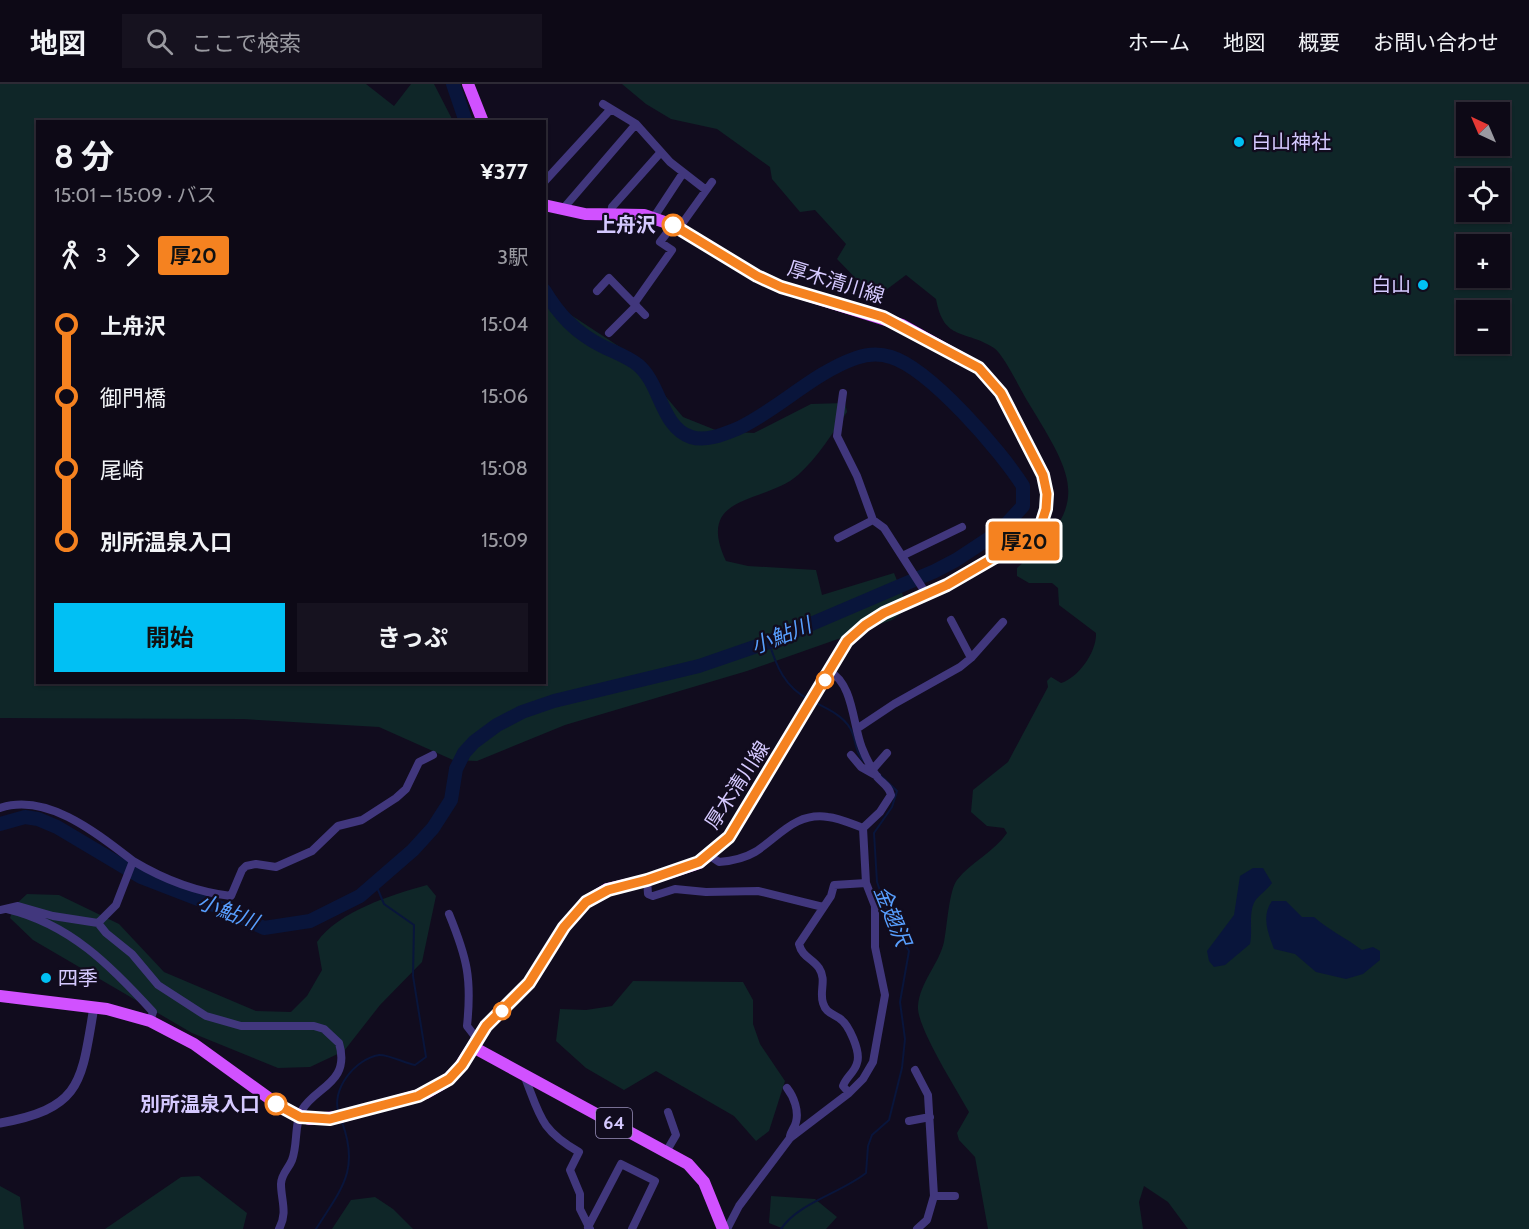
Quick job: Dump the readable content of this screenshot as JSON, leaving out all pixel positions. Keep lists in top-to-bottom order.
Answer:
{
  "streets": {
    "main road": ["厚木清川線", "64"]
  },
  "crossings": [
    ["厚木清川線", "64"]
  ],
  "water": ["小鮎川", "金翅沢"],
  "places": [
    "白山神社",
    "上舟沢",
    "白山",
    "四季",
    "別所温泉入口"
  ],
  "lines": ["bus line 厚20"],
  "north": "top left",
  "page": {
    "header": "地図",
    "search": "ここで検索",
    "nav": [
      "ホーム",
      "地図",
      "概要",
      "お問い合わせ"
    ],
    "on_map": "厚20",
    "map_buttons": ["+", "−"],
    "heading": ["8 分", "15:01 – 15:09 · バス", "¥377"],
    "legs": ["3", "厚20", "3駅"],
    "list": [
      {
        "name": "上舟沢",
        "value": "15:04"
      },
      {
        "name": "御門橋",
        "value": "15:06"
      },
      {
        "name": "尾崎",
        "value": "15:08"
      },
      {
        "name": "別所温泉入口",
        "value": "15:09"
      }
    ],
    "buttons": ["開始", "きっぷ"]
  }
}
